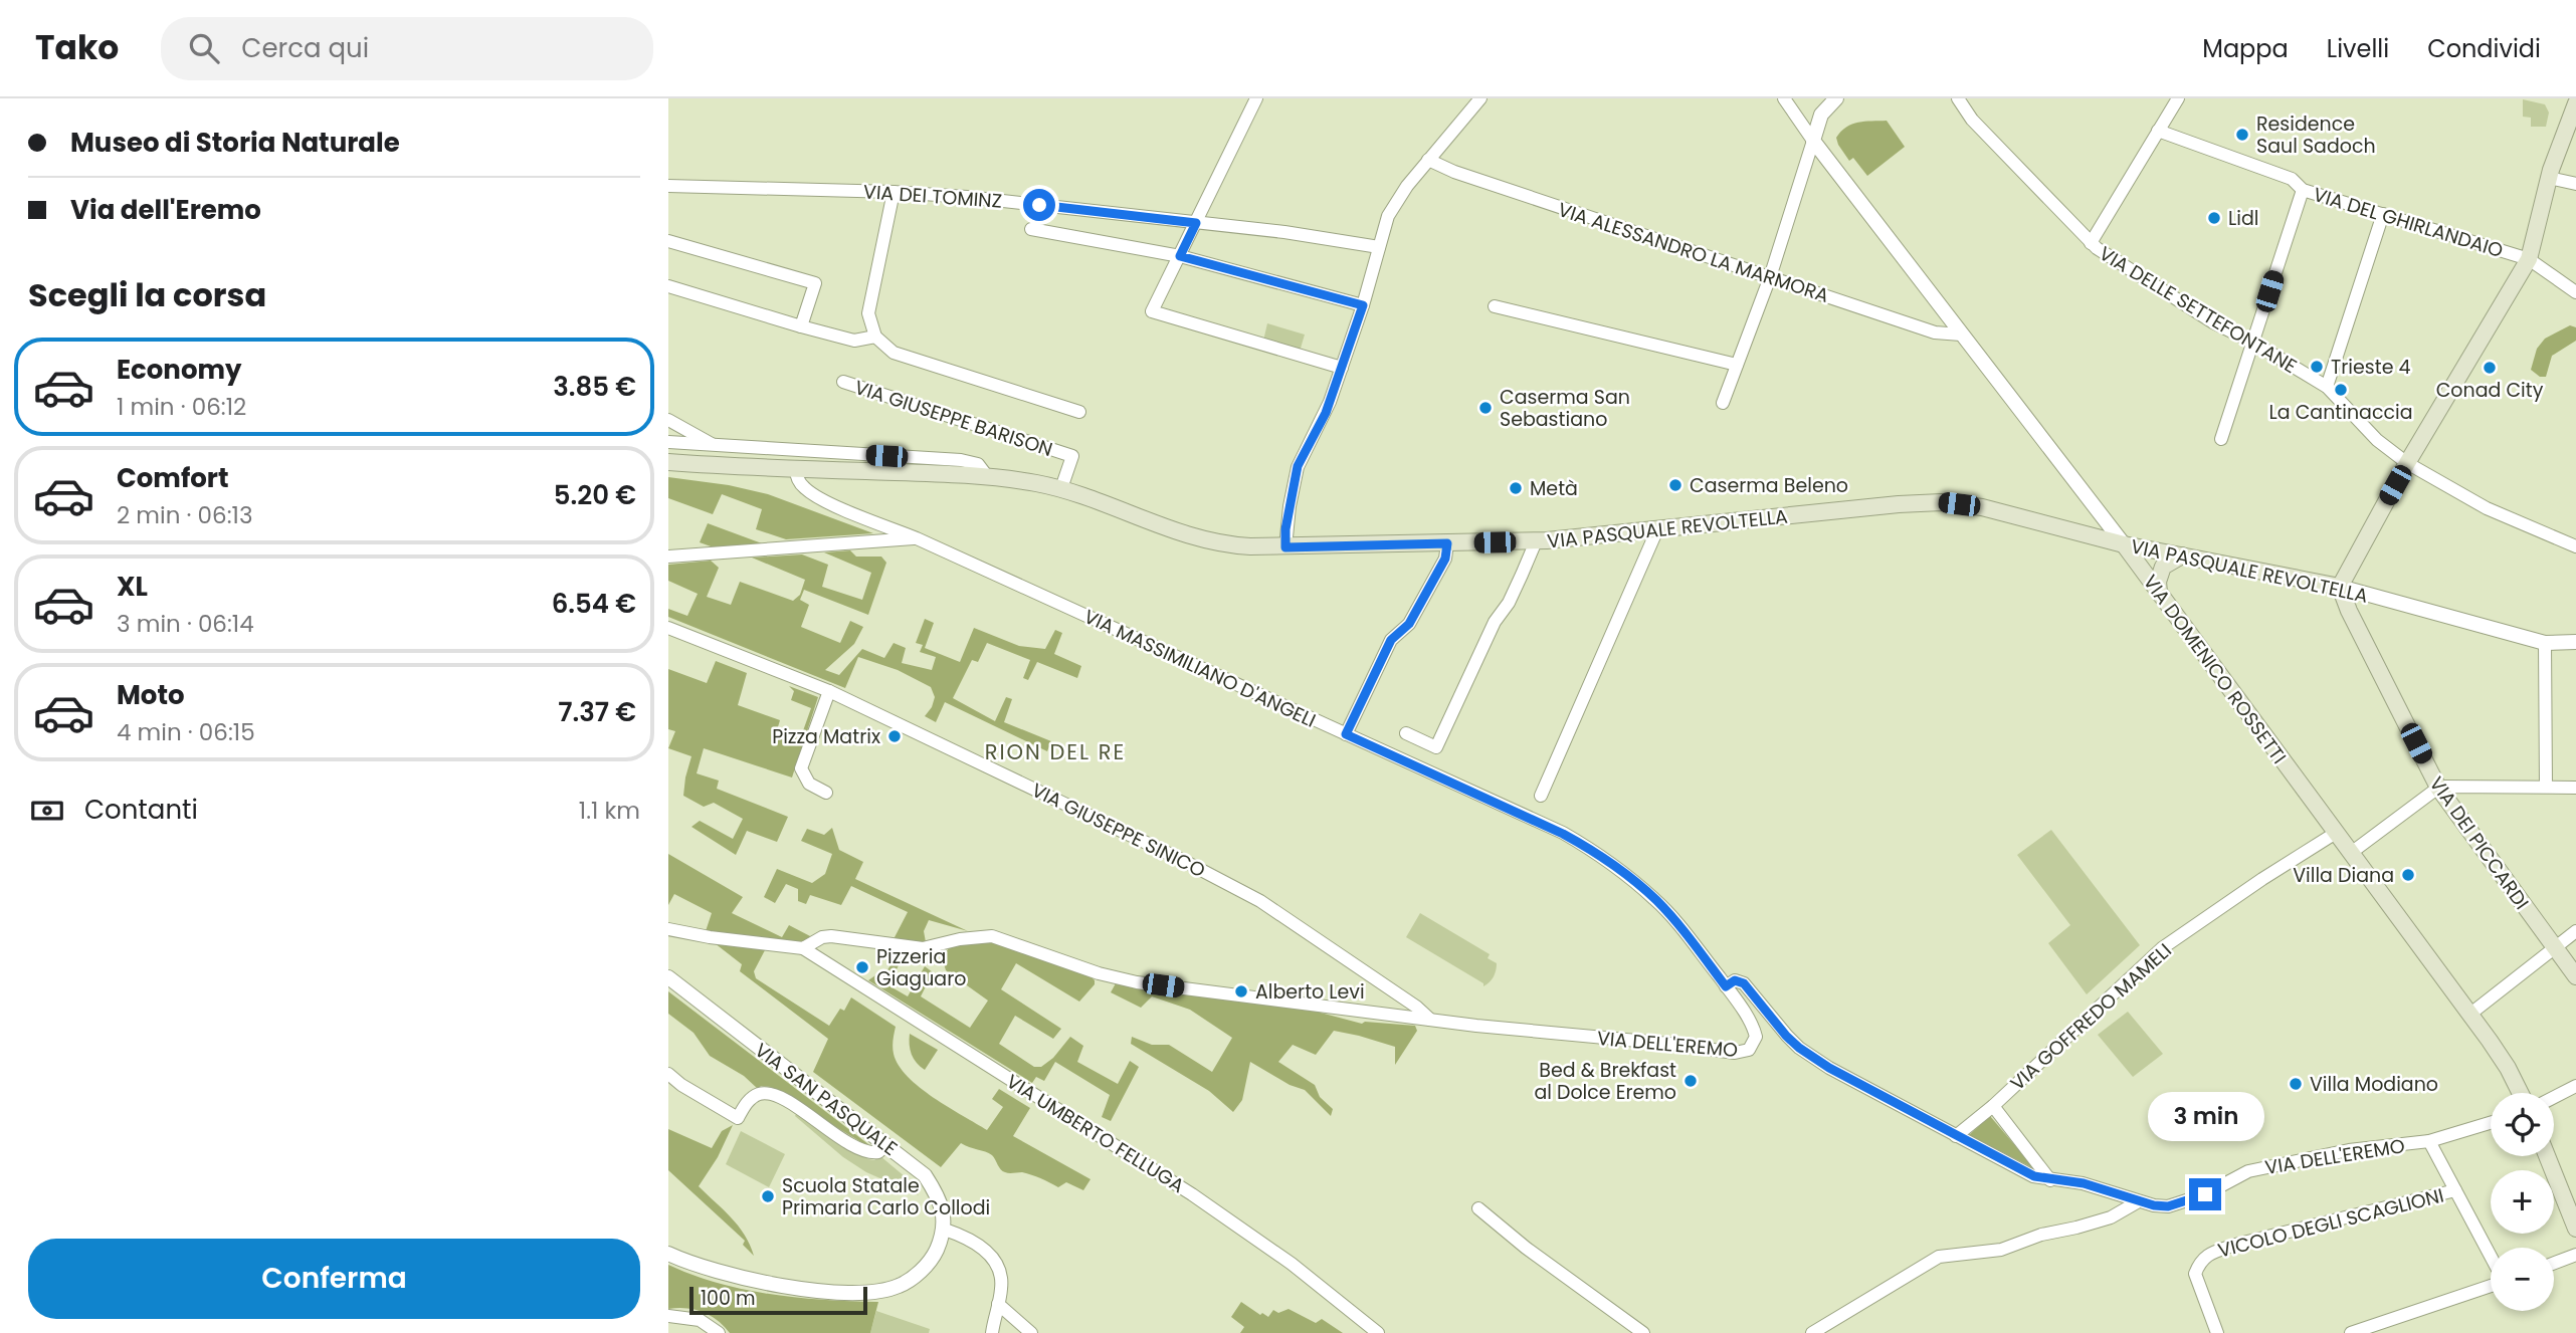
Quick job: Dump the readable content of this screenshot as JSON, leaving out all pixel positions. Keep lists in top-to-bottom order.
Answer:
{
  "streets": {
    "main road": ["VIA PASQUALE REVOLTELLA", "VIA DOMENICO ROSSETTI", "VIA DEI PICCARDI"],
    "street": [
      "VIA DEI TOMINZ",
      "VIA DEL GHIRLANDAIO",
      "VIA ALESSANDRO LA MARMORA",
      "VIA DELLE SETTEFONTANE",
      "VIA GIUSEPPE BARISON",
      "VIA MASSIMILIANO D'ANGELI",
      "VIA GIUSEPPE SINICO",
      "VIA GOFFREDO MAMELI",
      "VIA DELL'EREMO",
      "VIA SAN PASQUALE",
      "VIA UMBERTO FELLUGA",
      "VICOLO DEGLI SCAGLIONI"
    ]
  },
  "crossings": [
    ["VIA ALESSANDRO LA MARMORA", "VIA DOMENICO ROSSETTI"],
    ["VIA GIUSEPPE BARISON", "VIA PASQUALE REVOLTELLA"],
    ["VIA PASQUALE REVOLTELLA", "VIA MASSIMILIANO D'ANGELI"],
    ["VIA PASQUALE REVOLTELLA", "VIA DOMENICO ROSSETTI"],
    ["VIA PASQUALE REVOLTELLA", "VIA DEI PICCARDI"],
    ["VIA MASSIMILIANO D'ANGELI", "VIA DELL'EREMO"],
    ["VIA DOMENICO ROSSETTI", "VIA GOFFREDO MAMELI"],
    ["VIA GIUSEPPE SINICO", "VIA DELL'EREMO"],
    ["VIA GOFFREDO MAMELI", "VIA DELL'EREMO"],
    ["VIA DELL'EREMO", "VIA UMBERTO FELLUGA"]
  ],
  "districts": ["RION DEL RE"],
  "places": [
    "Residence Saul Sadoch",
    "Lidl",
    "Trieste 4",
    "Conad City",
    "La Cantinaccia",
    "Caserma San Sebastiano",
    "Caserma Beleno",
    "Metà",
    "Pizza Matrix",
    "Villa Diana",
    "Pizzeria Giaguaro",
    "Alberto Levi",
    "Bed & Brekfast al Dolce Eremo",
    "Villa Modiano",
    "Scuola Statale Primaria Carlo Collodi"
  ],
  "scale_bar": "100 m",
  "page": {
    "header": "Tako",
    "search": "Cerca qui",
    "nav": ["Mappa", "Livelli", "Condividi"],
    "banner": ["Museo di Storia Naturale", "Via dell'Eremo"],
    "heading": "Scegli la corsa",
    "list": [
      {
        "name": "Economy",
        "note": "1 min · 06:12",
        "value": "3.85 €"
      },
      {
        "name": "Comfort",
        "note": "2 min · 06:13",
        "value": "5.20 €"
      },
      {
        "name": "XL",
        "note": "3 min · 06:14",
        "value": "6.54 €"
      },
      {
        "name": "Moto",
        "note": "4 min · 06:15",
        "value": "7.37 €"
      }
    ],
    "pay": ["Contanti", "1.1 km"],
    "bubble": "3 min",
    "map_buttons": ["+", "−"],
    "buttons": "Conferma",
    "scale": "100 m"
  }
}
